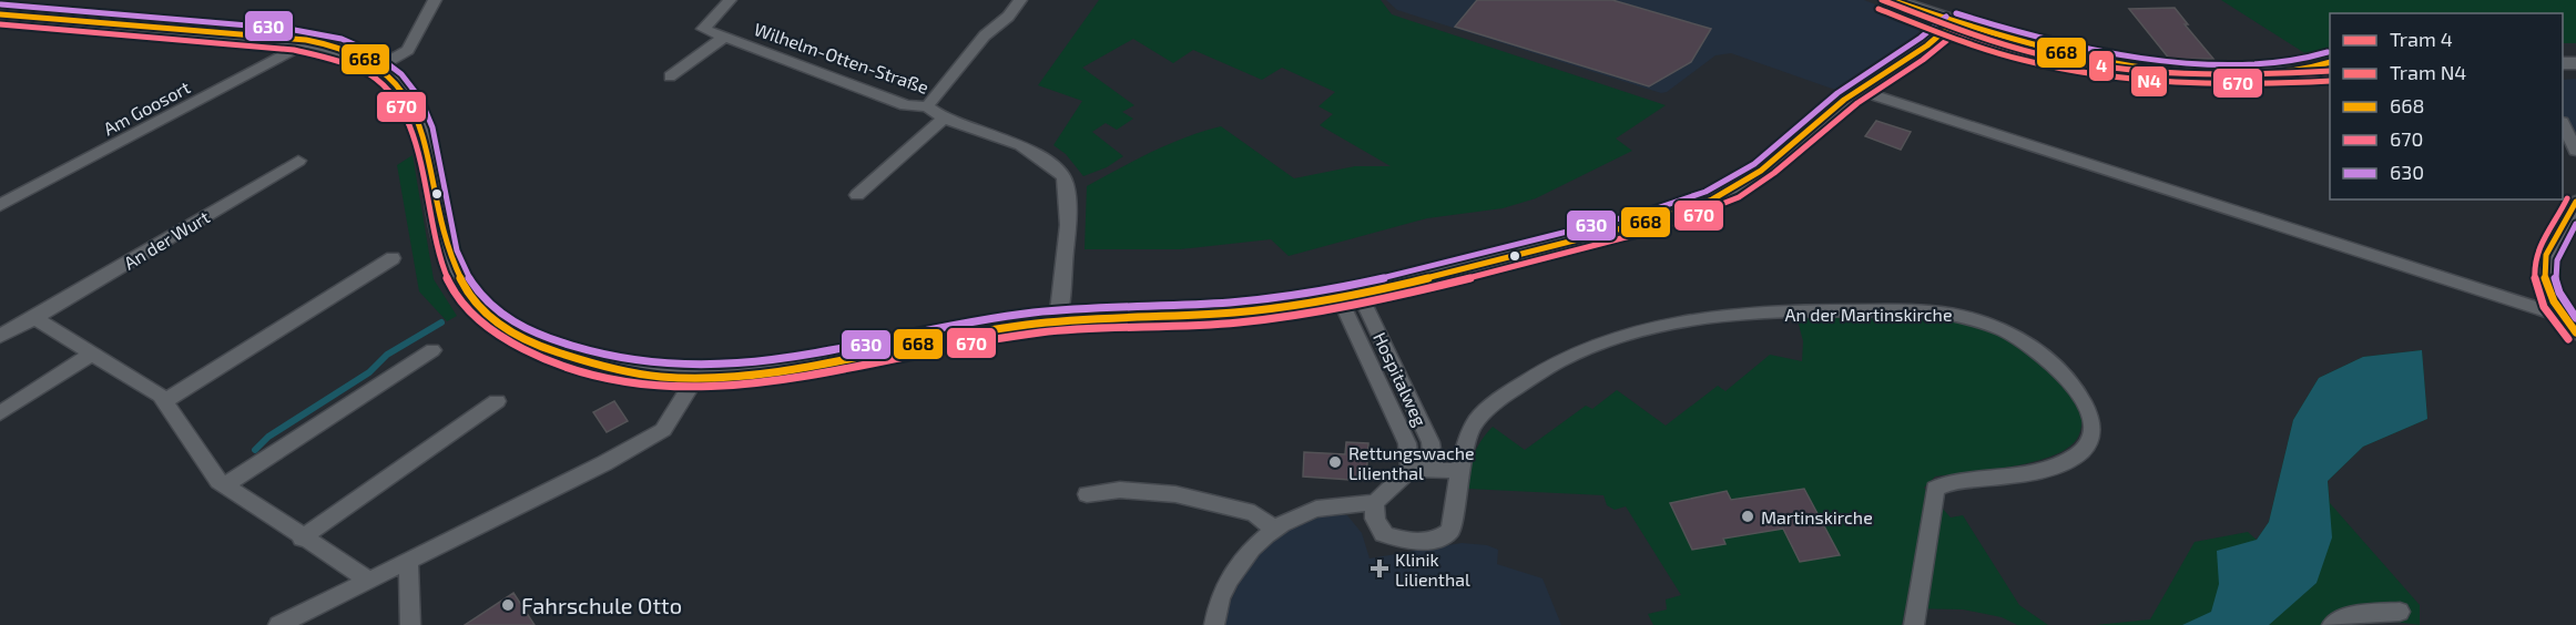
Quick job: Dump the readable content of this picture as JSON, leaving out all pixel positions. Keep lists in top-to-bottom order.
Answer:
{
  "streets": {
    "street": [
      "Wilhelm-Otten-Straße",
      "Am Goosort",
      "An der Wurt",
      "An der Martinskirche",
      "Hospitalweg"
    ]
  },
  "crossings": [
    ["An der Martinskirche", "Hospitalweg"]
  ],
  "places": {
    "other": ["Rettungswache Lilienthal", "Martinskirche", "Fahrschule Otto"],
    "health": ["Klinik Lilienthal"]
  },
  "lines": [
    "tram line 4",
    "transit line 668",
    "transit line 630",
    "tram line N4",
    "transit line 670"
  ],
  "legend": [
    "Tram 4",
    "Tram N4",
    "668",
    "670",
    "630"
  ]
}
